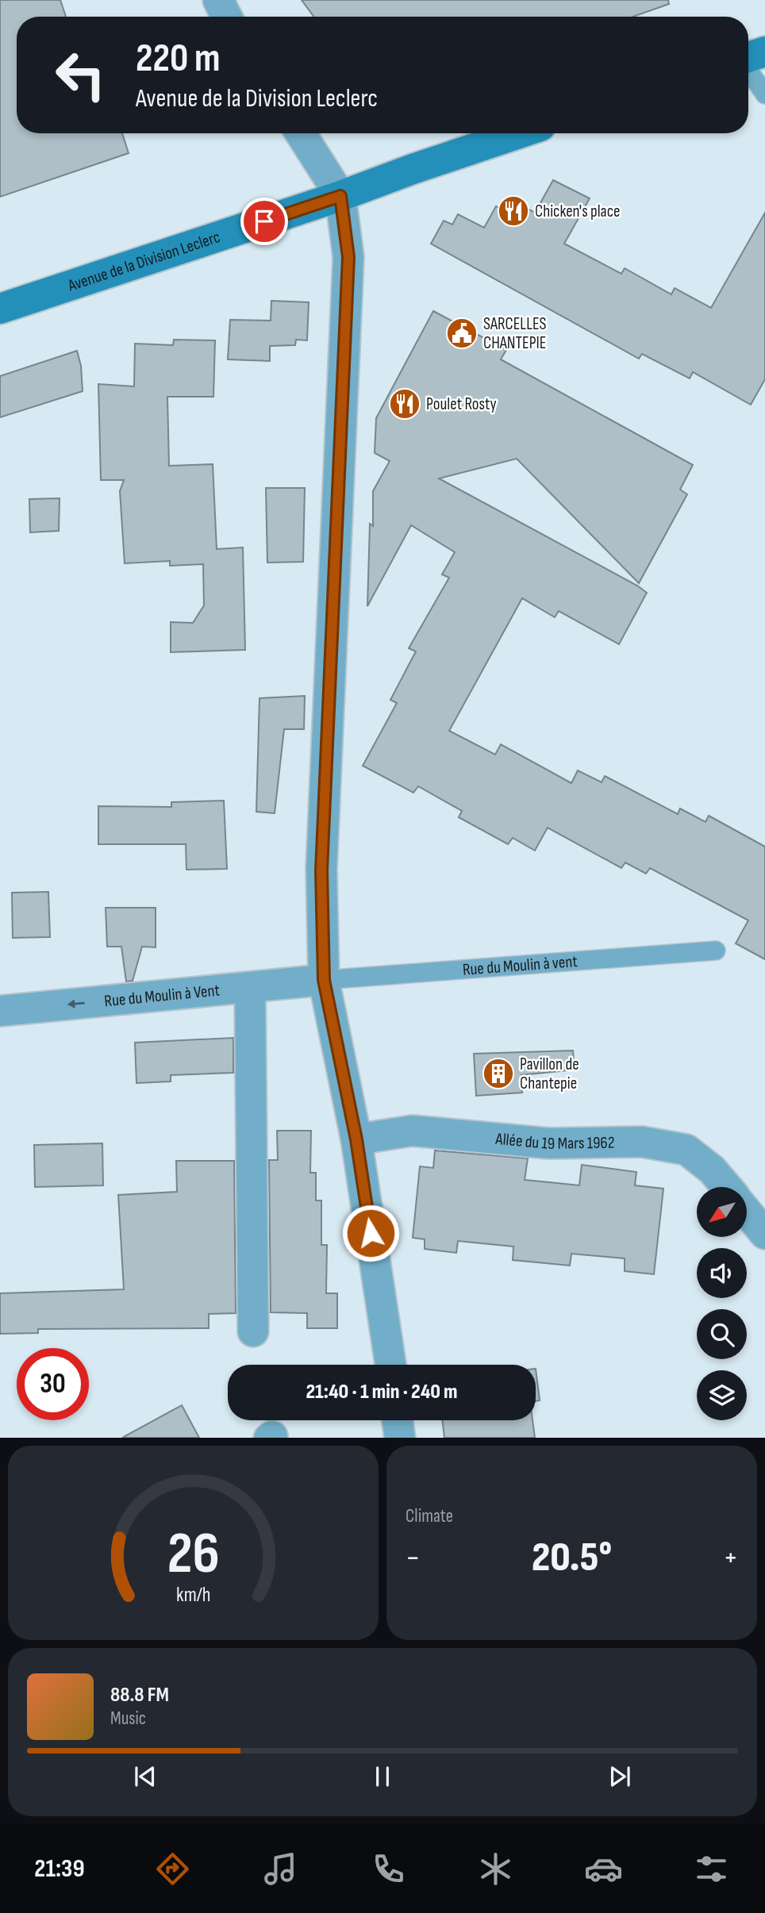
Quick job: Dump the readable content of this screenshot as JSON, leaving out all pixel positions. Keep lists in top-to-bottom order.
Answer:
{
  "streets": {
    "main road": ["Avenue de la Division Leclerc"],
    "street": ["Rue du Moulin à Vent", "Allée du 19 Mars 1962"],
    "lane": ["Rue du Moulin à vent"]
  },
  "crossings": [
    ["Rue du Moulin à vent", "Rue du Moulin à Vent"]
  ],
  "one_way": ["Rue du Moulin à Vent"],
  "places": {
    "restaurant": ["Chicken's place", "Poulet Rosty"],
    "public building": ["SARCELLES CHANTEPIE"],
    "building": ["Pavillon de Chantepie"]
  },
  "north": "bottom left",
  "page": {
    "turn": ["220 m", "Avenue de la Division Leclerc"],
    "limit": "30",
    "trip": "21:40 · 1 min · 240 m",
    "tile": "Climate",
    "heat": ["−", "20.5°", "+"],
    "song": ["88.8 FM", "Music"],
    "tabs": "21:39",
    "gauge": ["26", "km/h"]
  }
}
